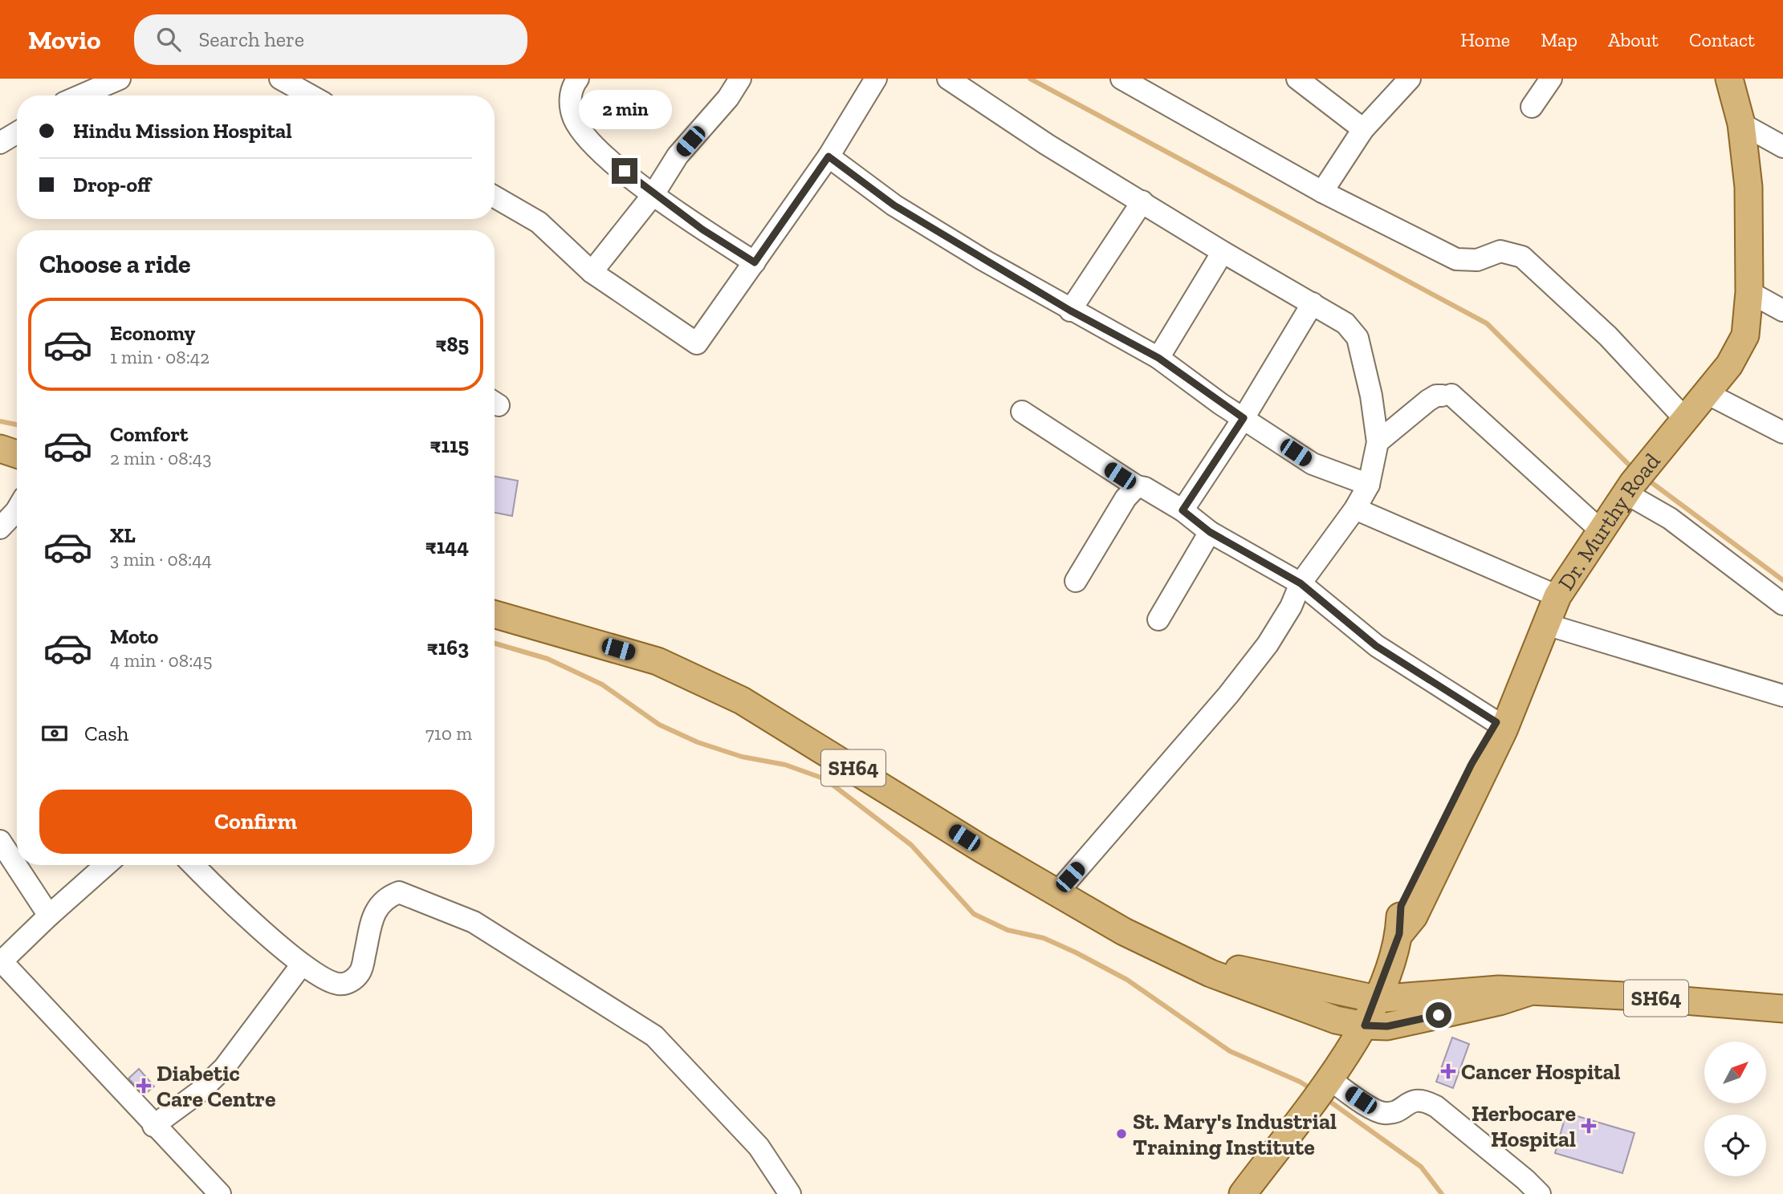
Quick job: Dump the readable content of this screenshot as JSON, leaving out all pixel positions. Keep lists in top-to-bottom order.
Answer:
{
  "streets": {
    "main road": ["Dr. Murthy Road", "SH64"]
  },
  "crossings": [
    ["Dr. Murthy Road", "SH64"]
  ],
  "places": {
    "health": ["Cancer Hospital", "Diabetic Care Centre", "Herbocare Hospital"],
    "other": ["St. Mary's Industrial Training Institute"]
  },
  "north": "top right",
  "page": {
    "header": "Movio",
    "search": "Search here",
    "nav": [
      "Home",
      "Map",
      "About",
      "Contact"
    ],
    "bubble": "2 min",
    "banner": ["Hindu Mission Hospital", "Drop-off"],
    "heading": "Choose a ride",
    "list": [
      {
        "name": "Economy",
        "note": "1 min · 08:42",
        "value": "₹85"
      },
      {
        "name": "Comfort",
        "note": "2 min · 08:43",
        "value": "₹115"
      },
      {
        "name": "XL",
        "note": "3 min · 08:44",
        "value": "₹144"
      },
      {
        "name": "Moto",
        "note": "4 min · 08:45",
        "value": "₹163"
      }
    ],
    "pay": ["Cash", "710 m"],
    "buttons": "Confirm"
  }
}
